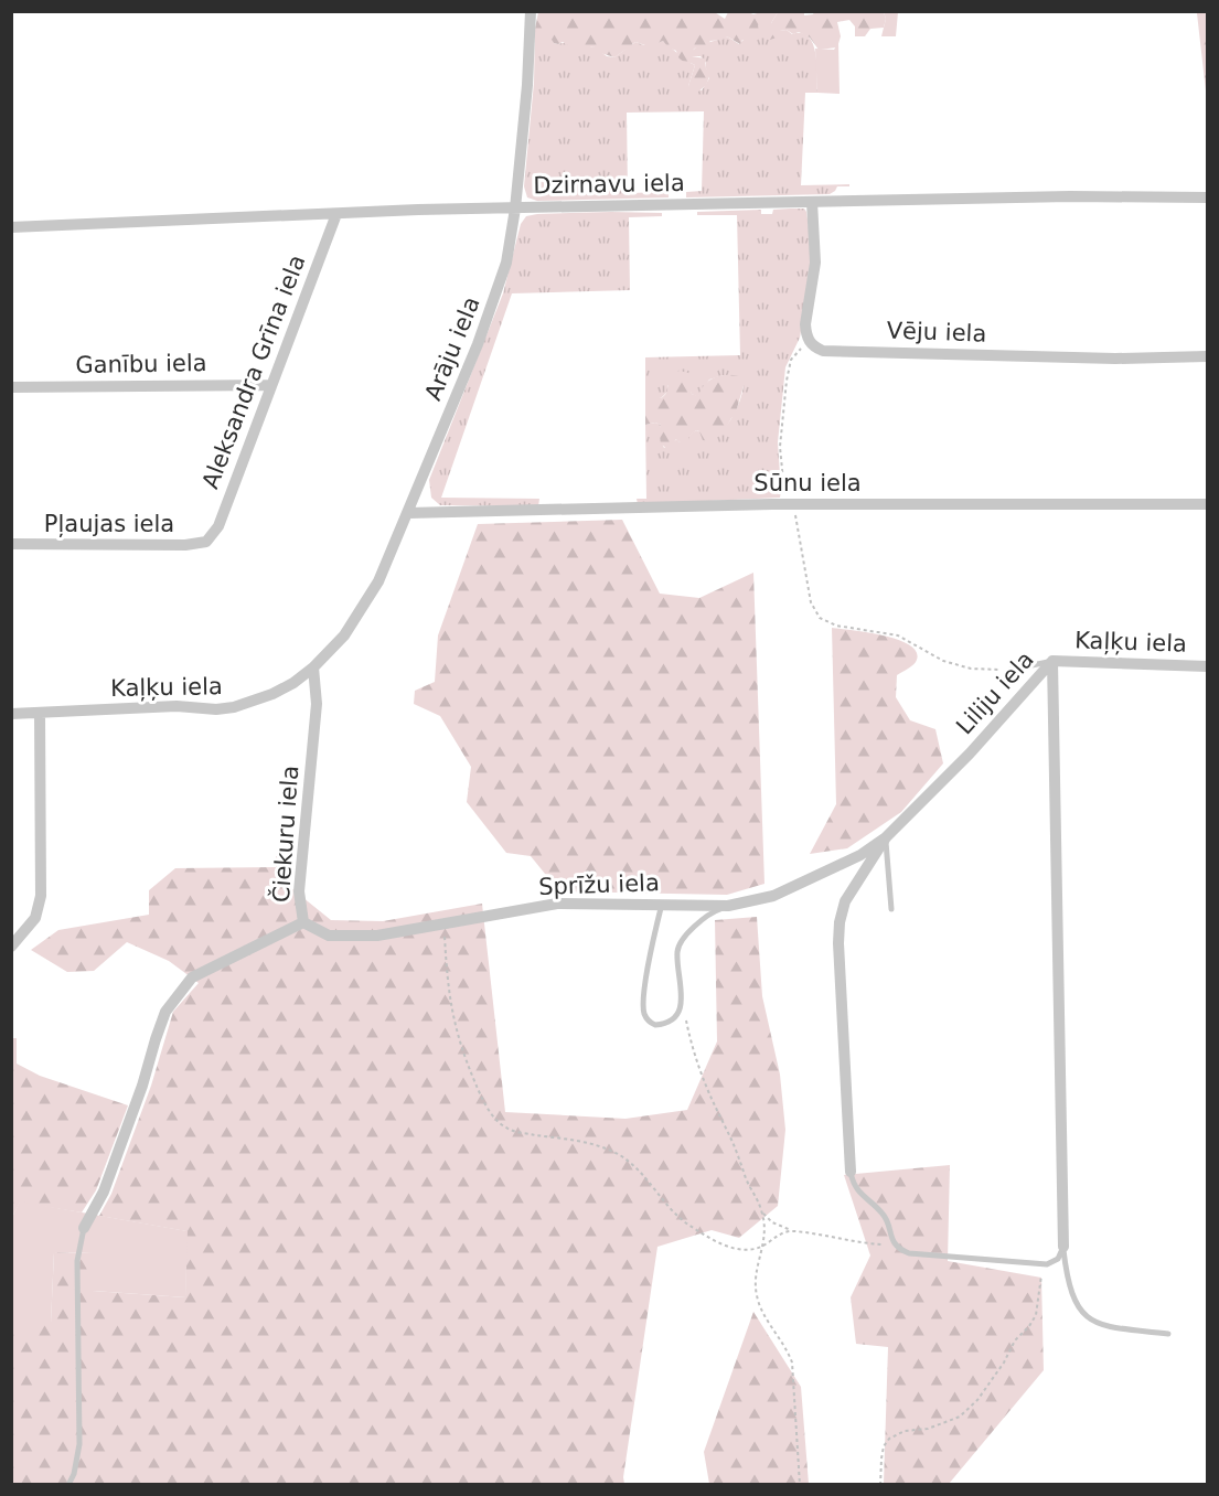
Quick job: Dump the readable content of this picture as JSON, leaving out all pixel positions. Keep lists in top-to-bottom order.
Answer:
{
  "streets": {
    "street": [
      "Dzirnavu iela",
      "Vēju iela",
      "Arāju iela",
      "Ganību iela",
      "Aleksandra Grīna iela",
      "Sūnu iela",
      "Pļaujas iela",
      "Kaļķu iela",
      "Liliju iela",
      "Čiekuru iela",
      "Sprīžu iela"
    ]
  },
  "crossings": [
    ["Dzirnavu iela", "Arāju iela"],
    ["Dzirnavu iela", "Aleksandra Grīna iela"],
    ["Arāju iela", "Sūnu iela"],
    ["Arāju iela", "Kaļķu iela"],
    ["Arāju iela", "Čiekuru iela"],
    ["Ganību iela", "Aleksandra Grīna iela"],
    ["Aleksandra Grīna iela", "Pļaujas iela"],
    ["Kaļķu iela", "Liliju iela"],
    ["Kaļķu iela", "Čiekuru iela"],
    ["Liliju iela", "Sprīžu iela"],
    ["Čiekuru iela", "Sprīžu iela"]
  ]
}
